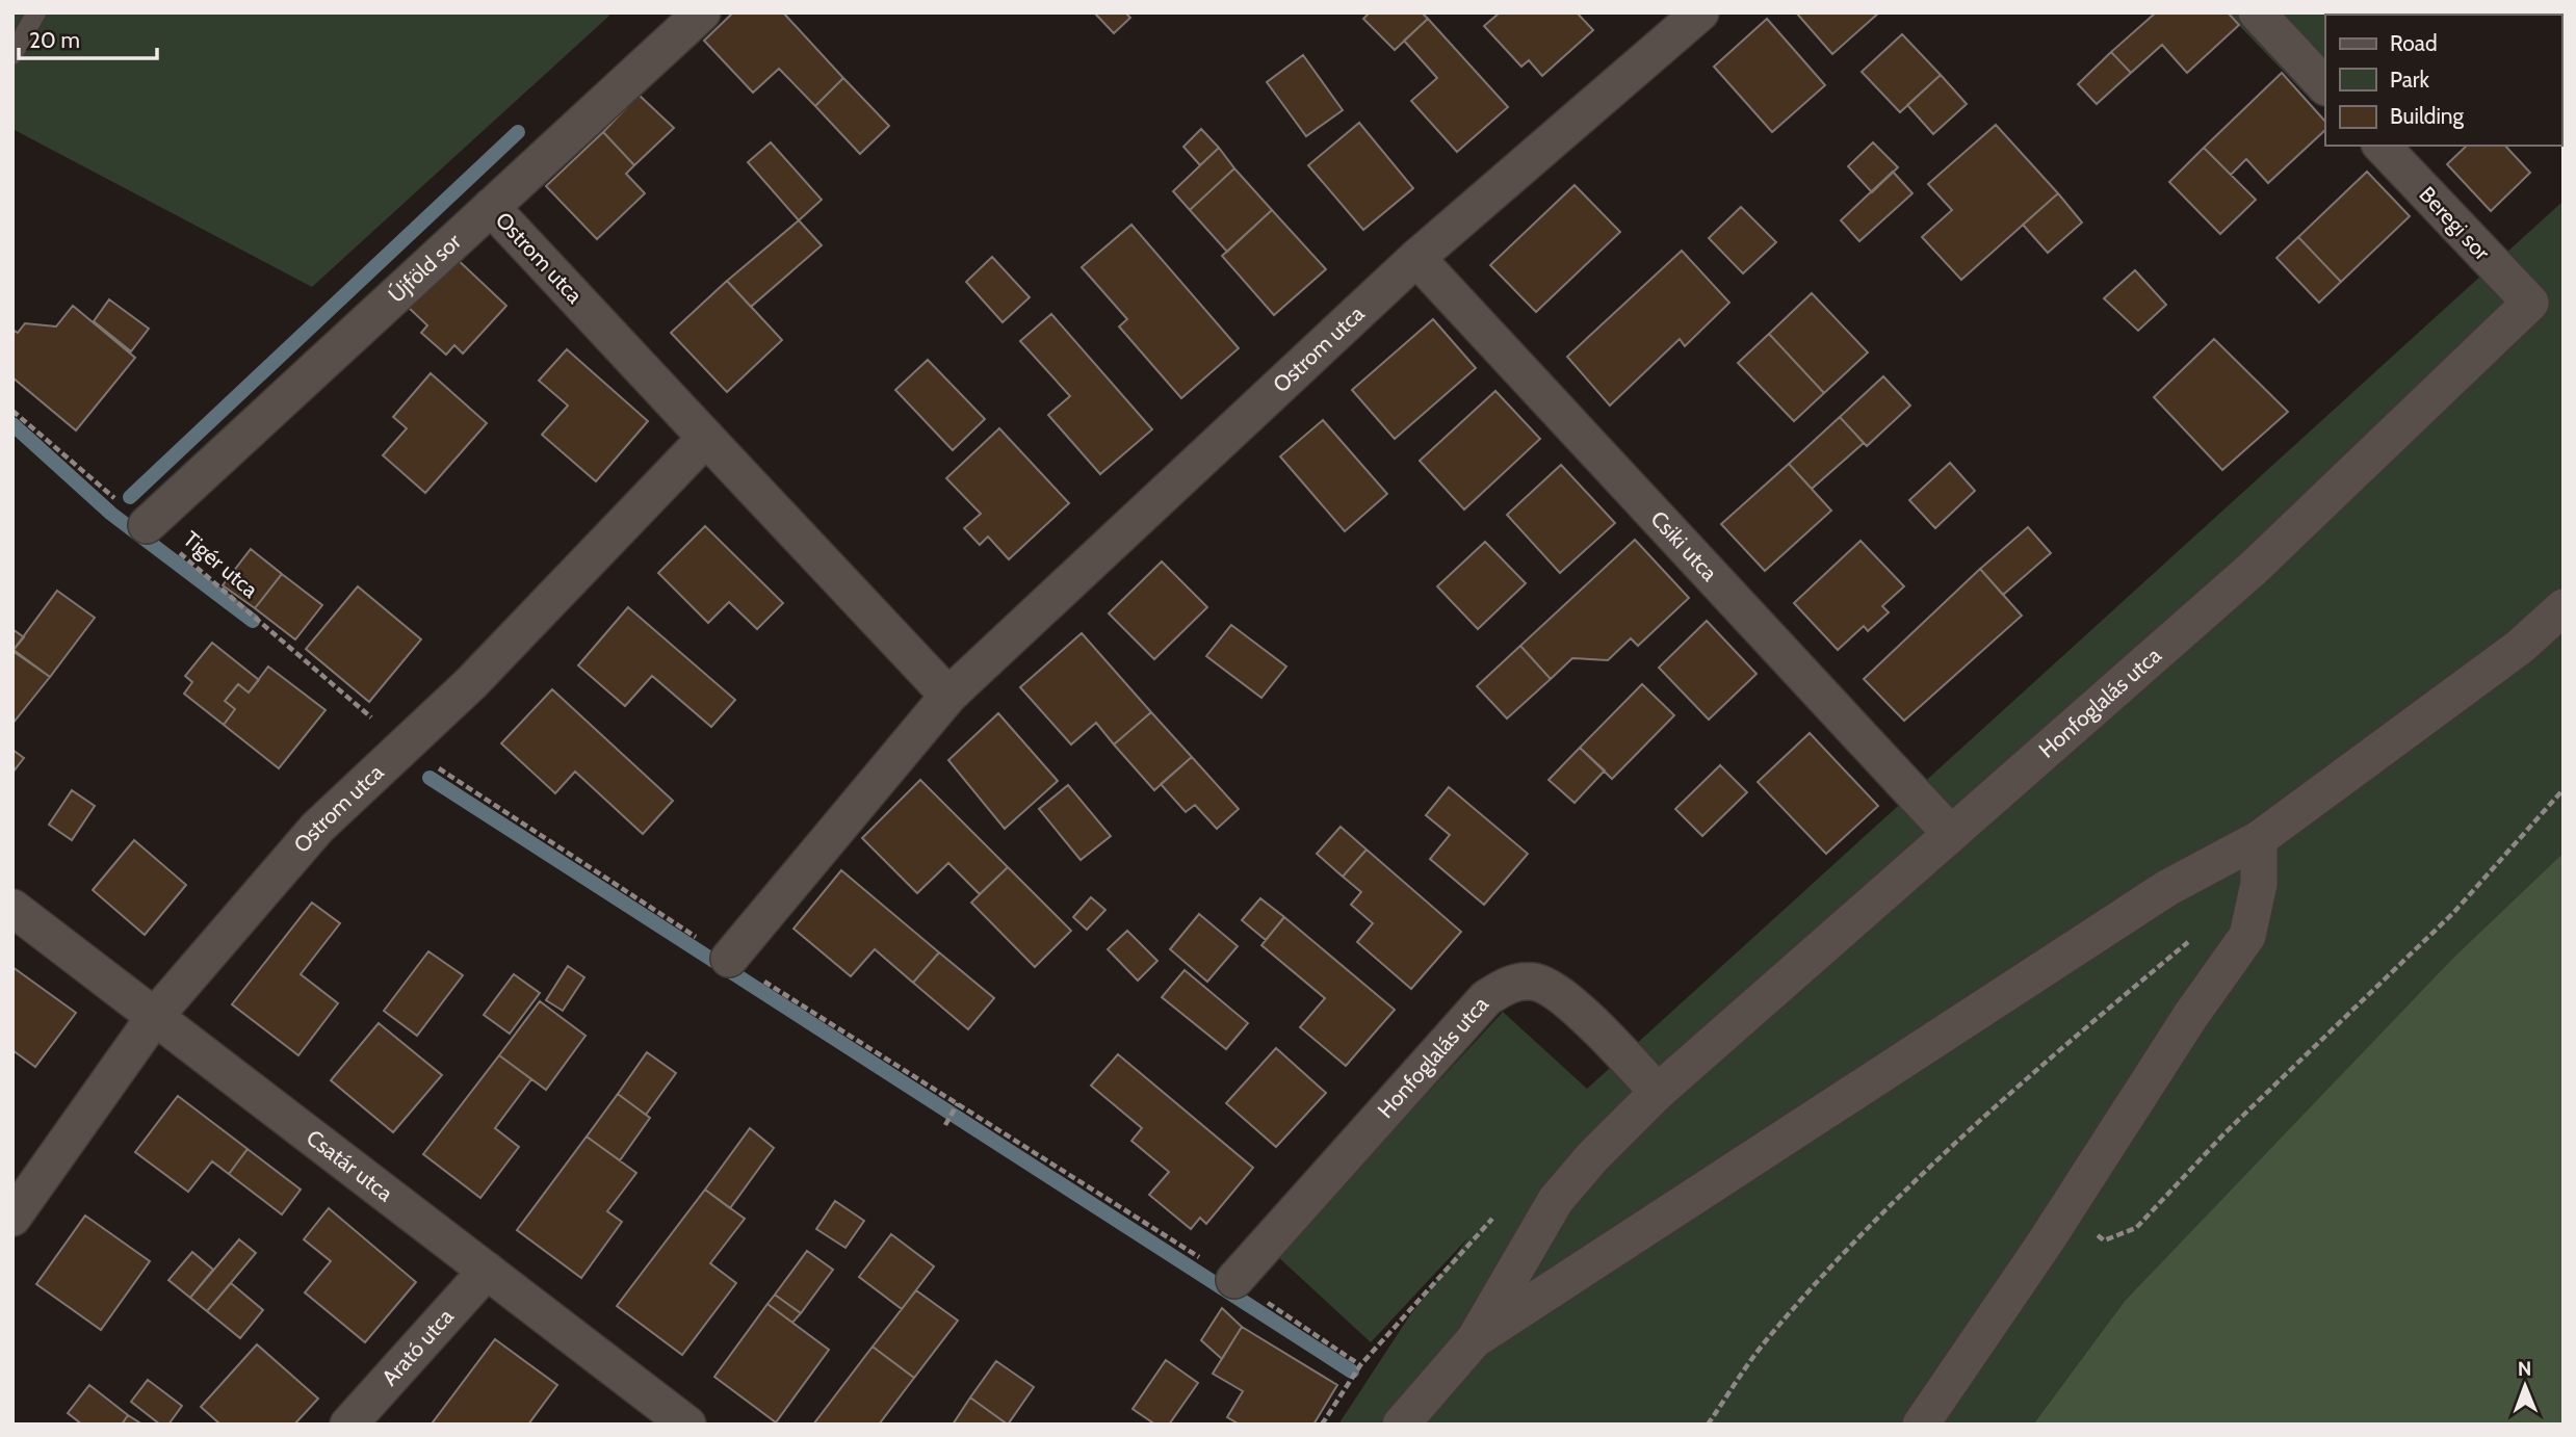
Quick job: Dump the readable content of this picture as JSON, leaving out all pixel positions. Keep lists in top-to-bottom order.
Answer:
{
  "streets": {
    "street": [
      "Beregi sor",
      "Ostrom utca",
      "Újföld sor",
      "Csiki utca",
      "Honfoglalás utca",
      "Csatár utca",
      "Arató utca"
    ],
    "path": ["Tigér utca"]
  },
  "crossings": [
    ["Beregi sor", "Honfoglalás utca"],
    ["Ostrom utca", "Újföld sor"],
    ["Ostrom utca", "Csiki utca"],
    ["Ostrom utca", "Tigér utca"],
    ["Ostrom utca", "Csatár utca"],
    ["Újföld sor", "Tigér utca"],
    ["Csiki utca", "Honfoglalás utca"],
    ["Tigér utca", "Honfoglalás utca"],
    ["Csatár utca", "Arató utca"]
  ],
  "legend": ["Road", "Park", "Building"],
  "scale_bar": "20 m",
  "north": "top"
}
